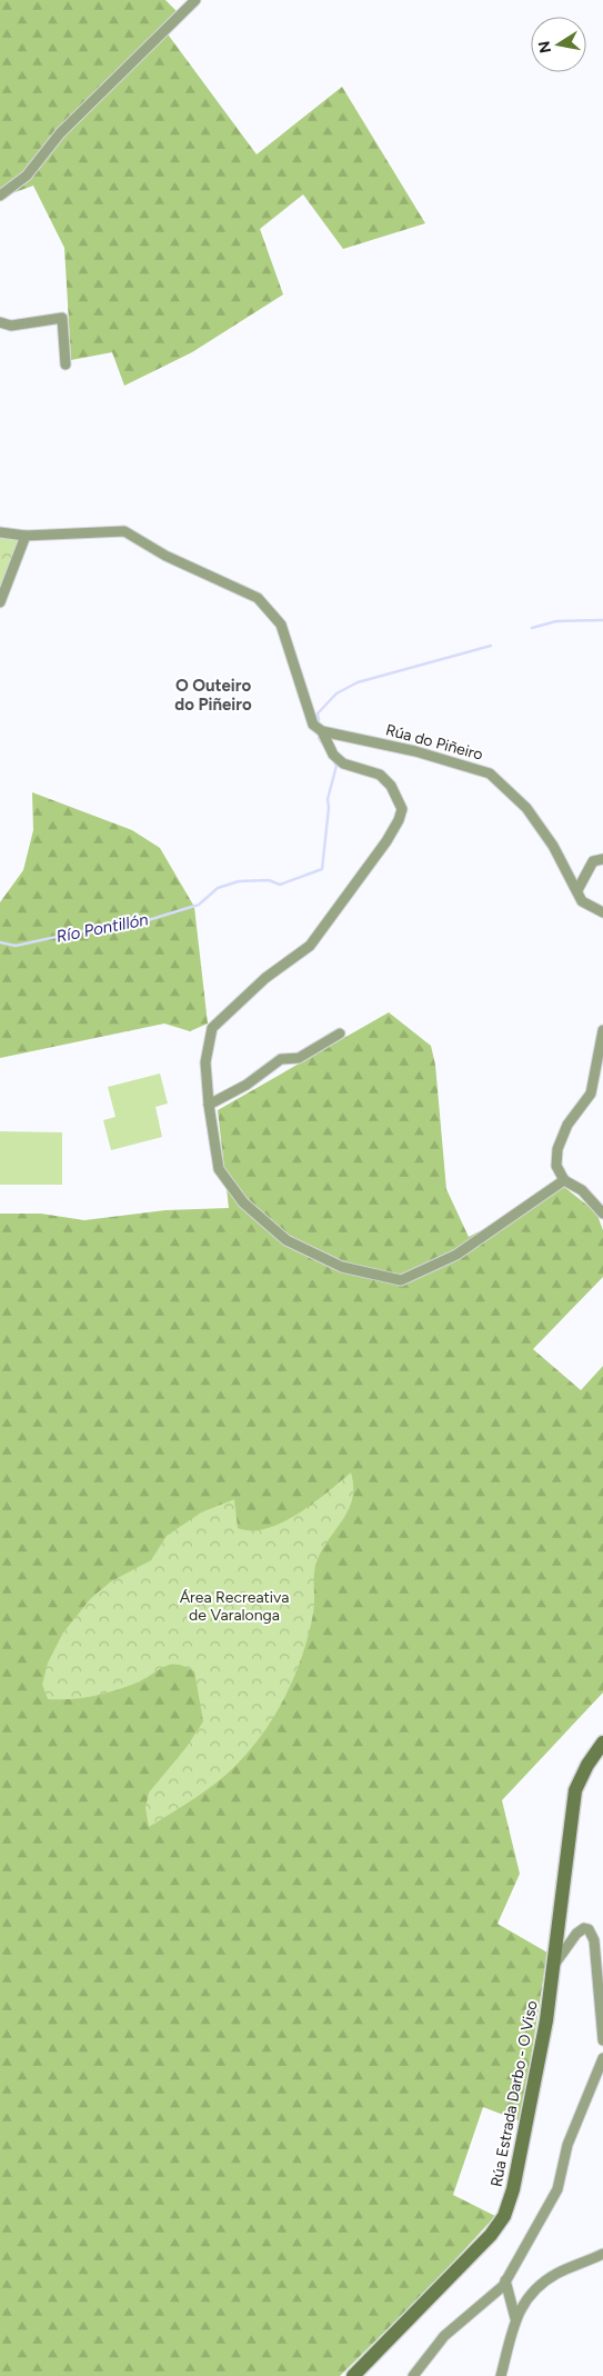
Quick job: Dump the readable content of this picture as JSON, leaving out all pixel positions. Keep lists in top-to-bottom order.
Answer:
{
  "streets": {
    "main road": ["Rúa Estrada Darbo - O Viso"],
    "street": ["Rúa do Piñeiro"]
  },
  "districts": ["O Outeiro do Piñeiro"],
  "water": ["Río Pontillón"],
  "parks": ["Área Recreativa de Varalonga"],
  "north": "left"
}
